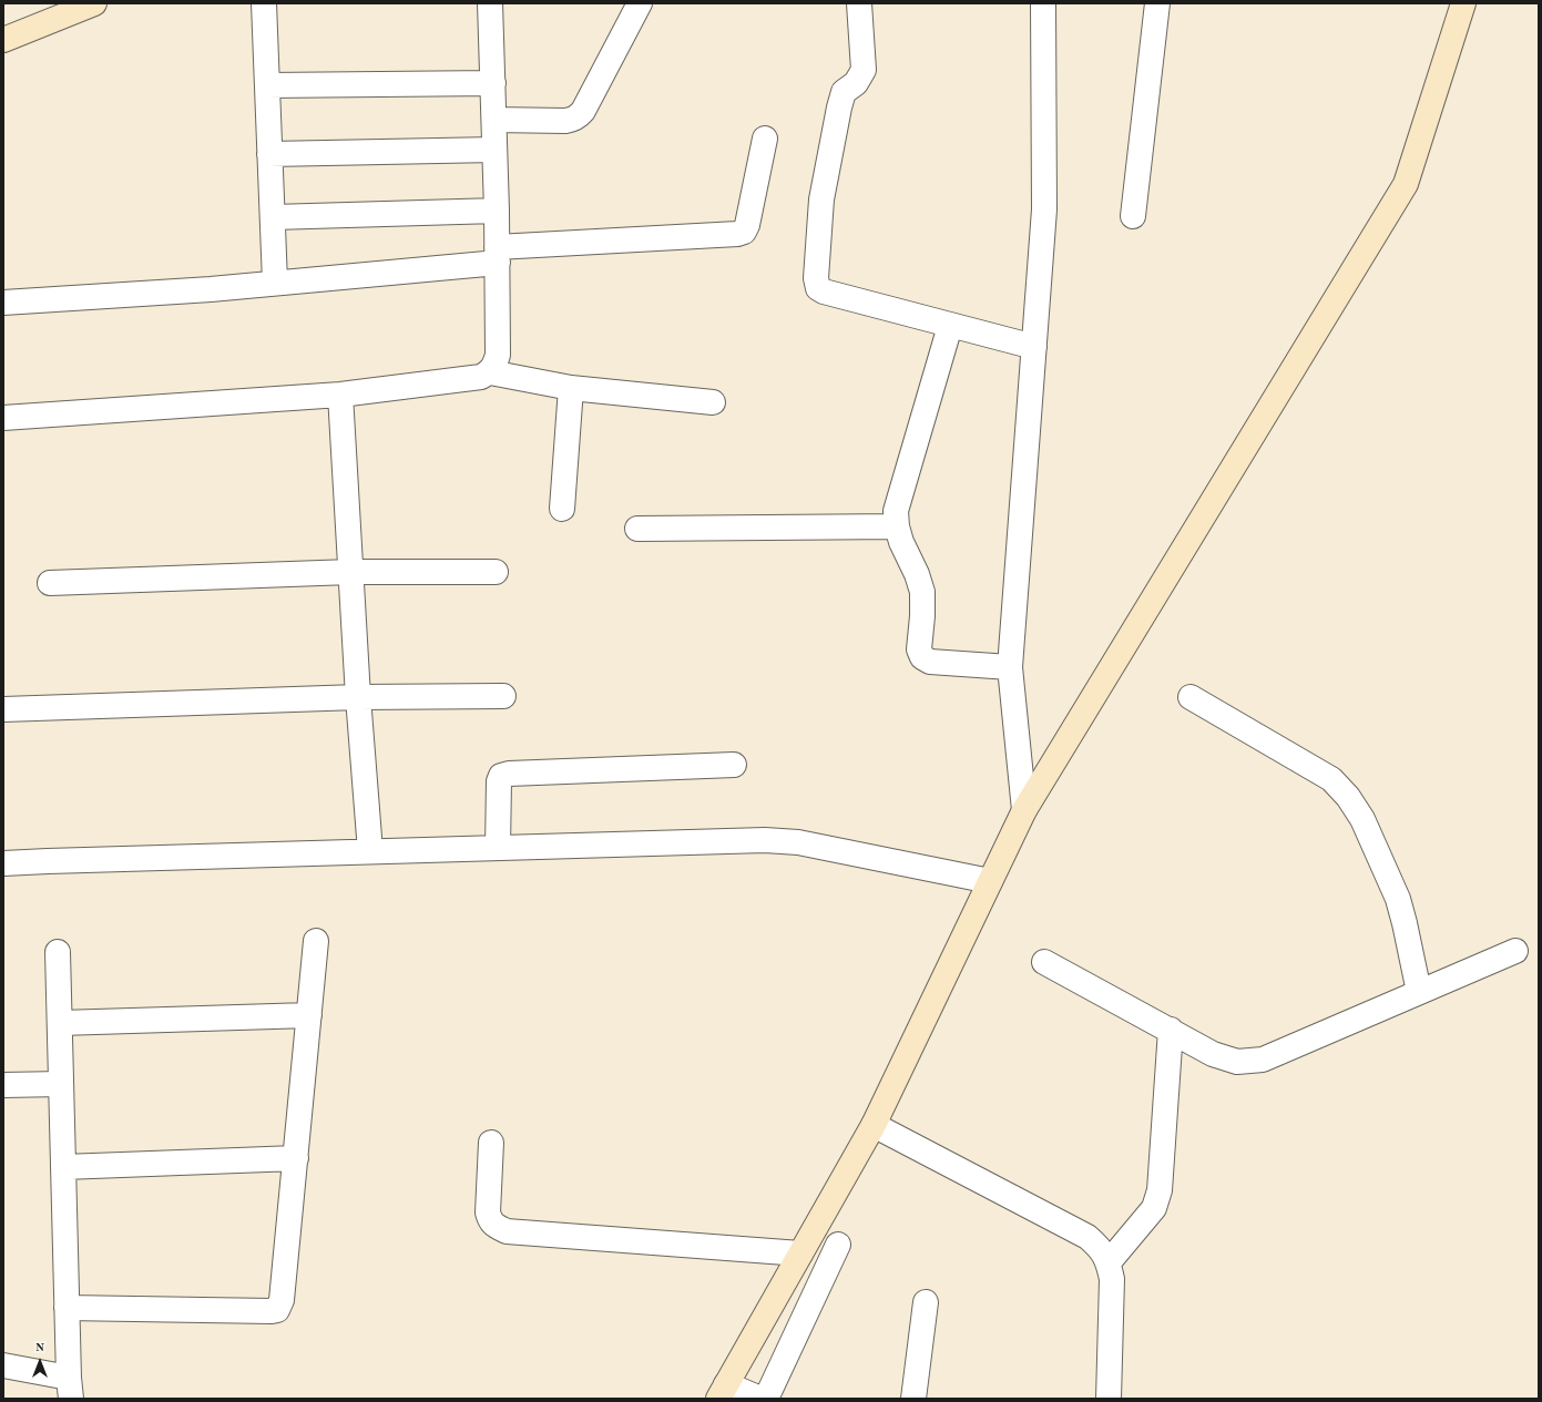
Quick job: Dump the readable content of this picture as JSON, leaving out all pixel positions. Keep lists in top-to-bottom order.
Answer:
{
  "north": "top"
}
